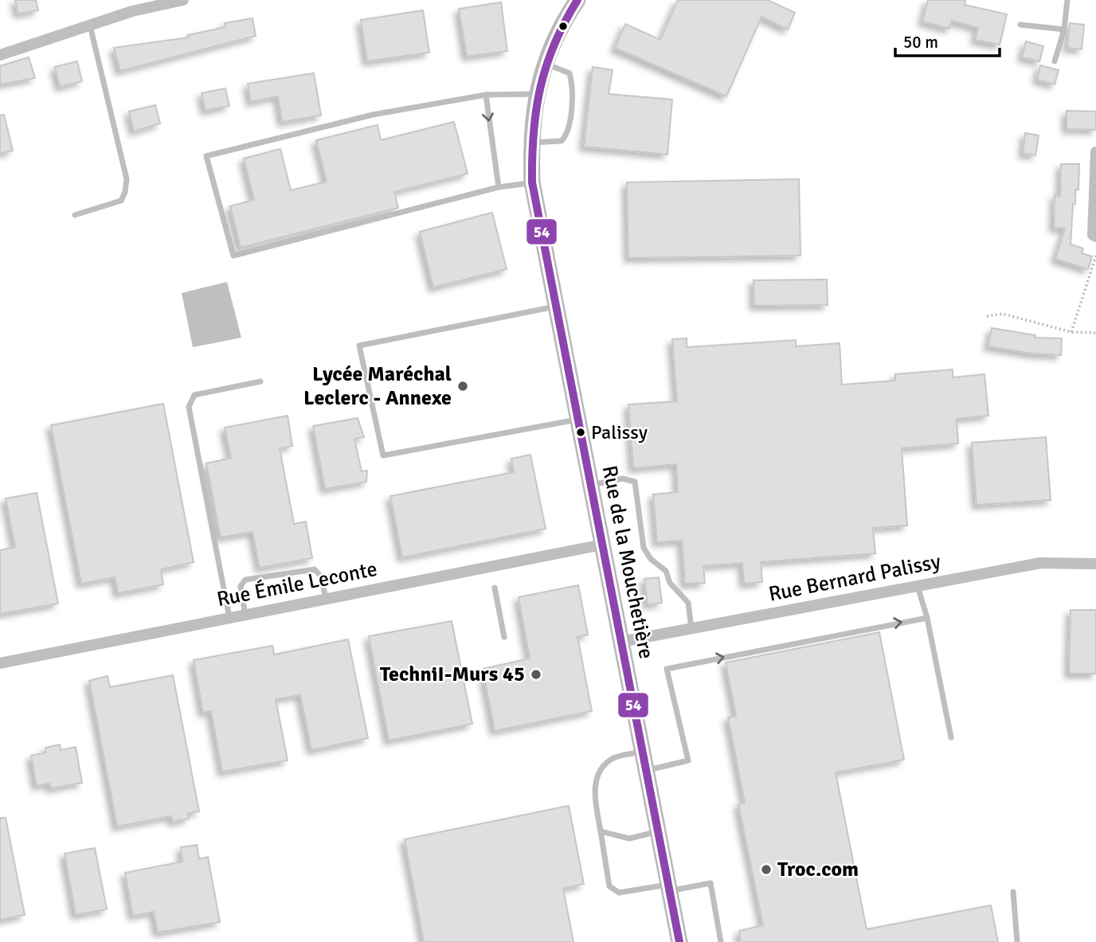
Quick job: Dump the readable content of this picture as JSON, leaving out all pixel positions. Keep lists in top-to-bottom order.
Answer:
{
  "streets": {
    "street": ["Rue de la Mouchetière", "Rue Bernard Palissy", "Rue Émile Leconte"]
  },
  "crossings": [
    ["Rue de la Mouchetière", "Rue Bernard Palissy"],
    ["Rue de la Mouchetière", "Rue Émile Leconte"]
  ],
  "places": [
    "Lycée Maréchal Leclerc - Annexe",
    "Palissy",
    "TechniI-Murs 45",
    "Troc.com"
  ],
  "lines": ["transit line 54"],
  "scale_bar": "50 m"
}
